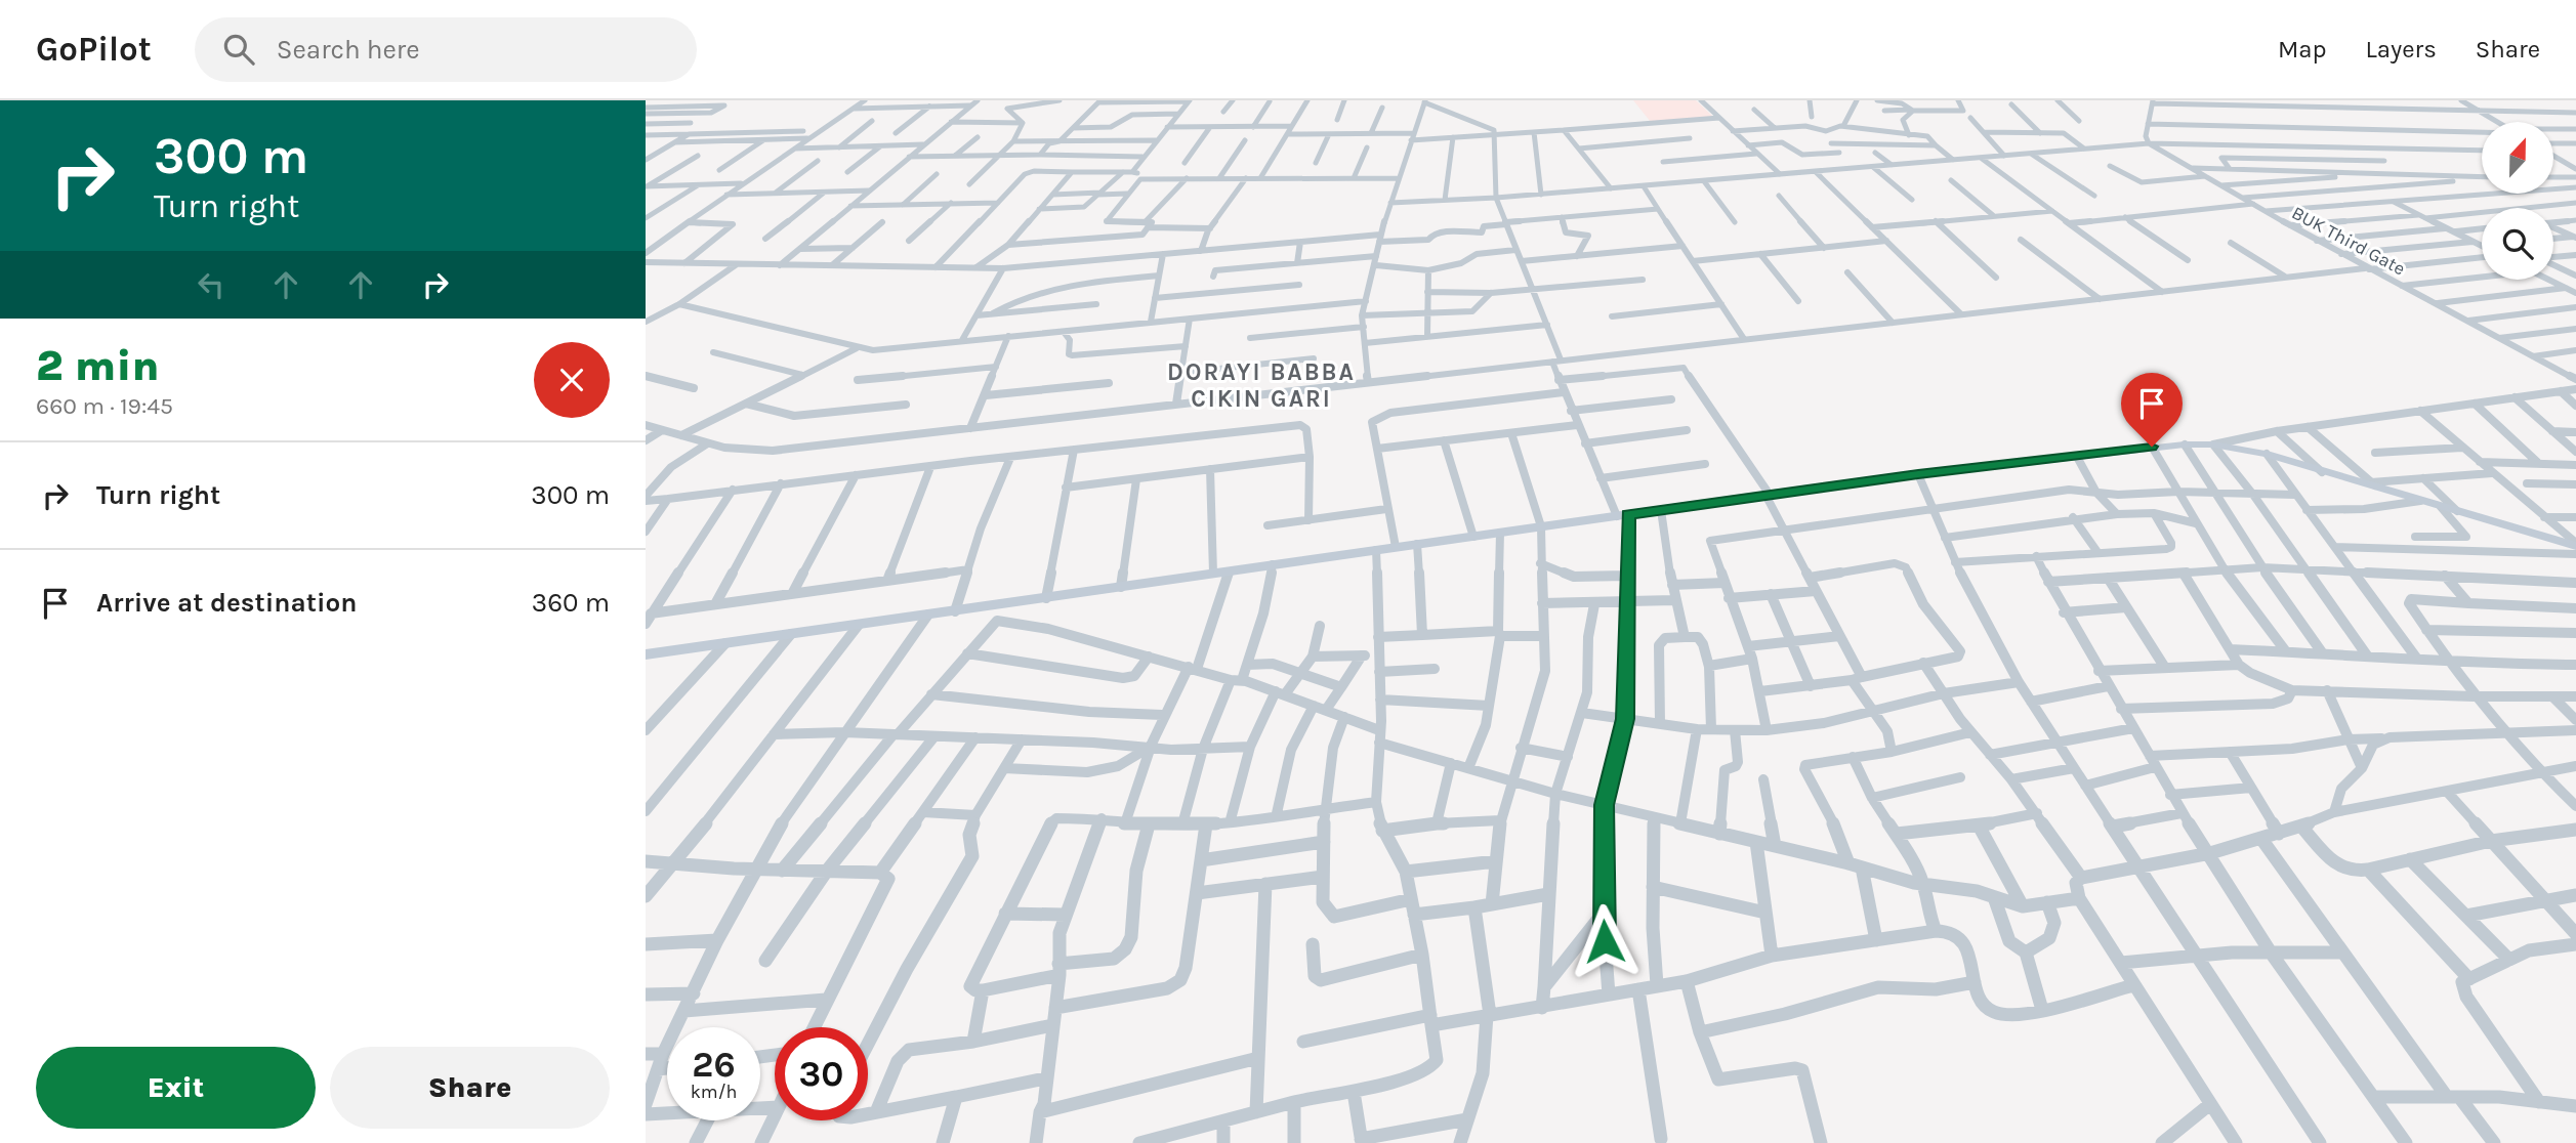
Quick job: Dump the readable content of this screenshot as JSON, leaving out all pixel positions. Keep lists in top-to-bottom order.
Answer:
{
  "streets": {
    "street": ["BUK Third Gate"]
  },
  "districts": ["DORAYI BABBA CIKIN GARI"],
  "north": "top",
  "page": {
    "header": "GoPilot",
    "search": "Search here",
    "nav": ["Map", "Layers", "Share"],
    "turn": ["300 m", "Turn right"],
    "heading": ["2 min", "660 m · 19:45"],
    "list": [
      {
        "name": "Turn right",
        "value": "300 m"
      },
      {
        "name": "Arrive at destination",
        "value": "360 m"
      }
    ],
    "speed": "26 km/h",
    "limit": "30",
    "buttons": ["Exit", "Share"]
  }
}
